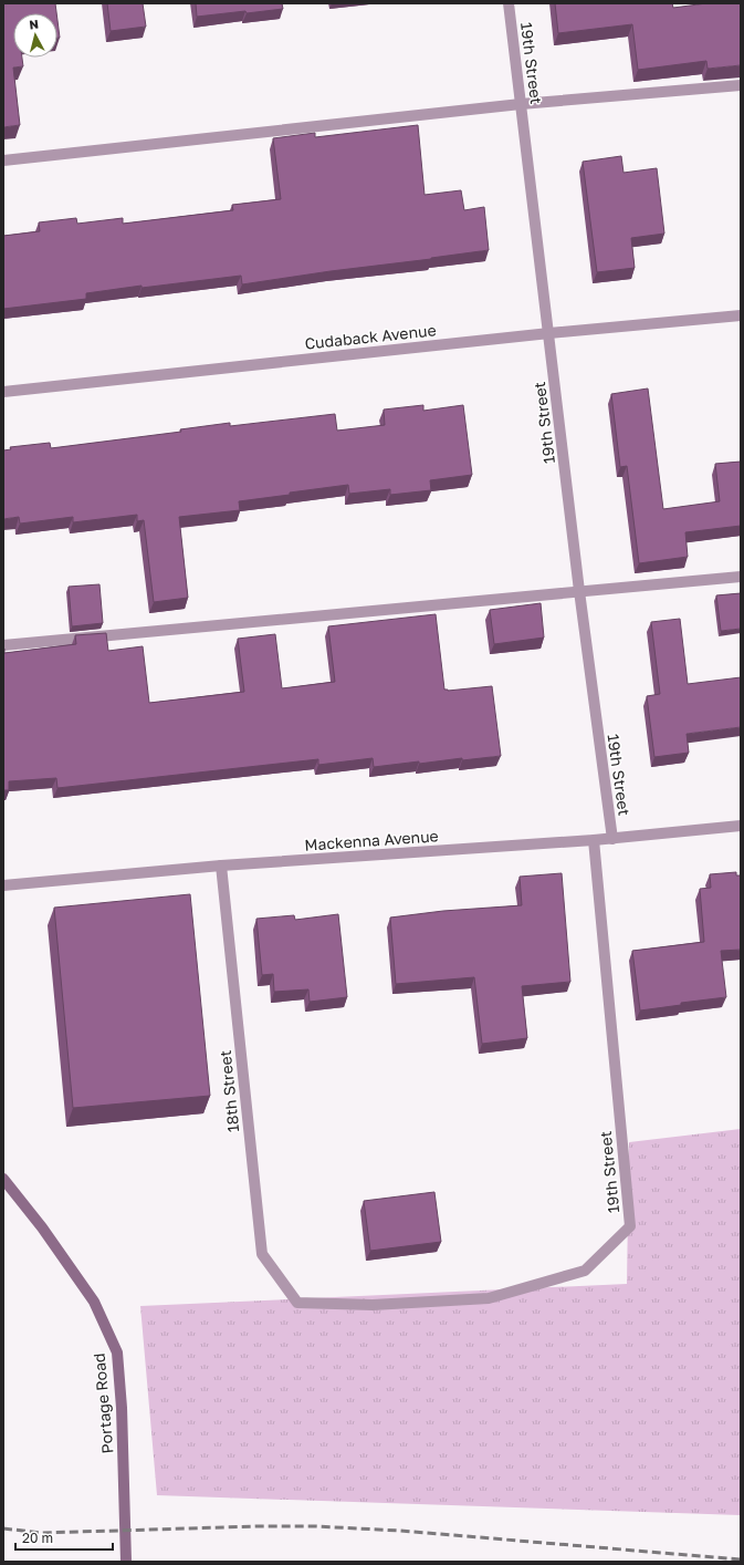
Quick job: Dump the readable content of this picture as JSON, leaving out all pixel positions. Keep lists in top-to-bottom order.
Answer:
{
  "streets": {
    "street": [
      "19th Street",
      "Cudaback Avenue",
      "Mackenna Avenue",
      "18th Street",
      "Portage Road"
    ]
  },
  "crossings": [
    ["19th Street", "Cudaback Avenue"],
    ["19th Street", "Mackenna Avenue"],
    ["19th Street", "18th Street"],
    ["Mackenna Avenue", "18th Street"]
  ],
  "scale_bar": "20 m",
  "north": "top"
}
